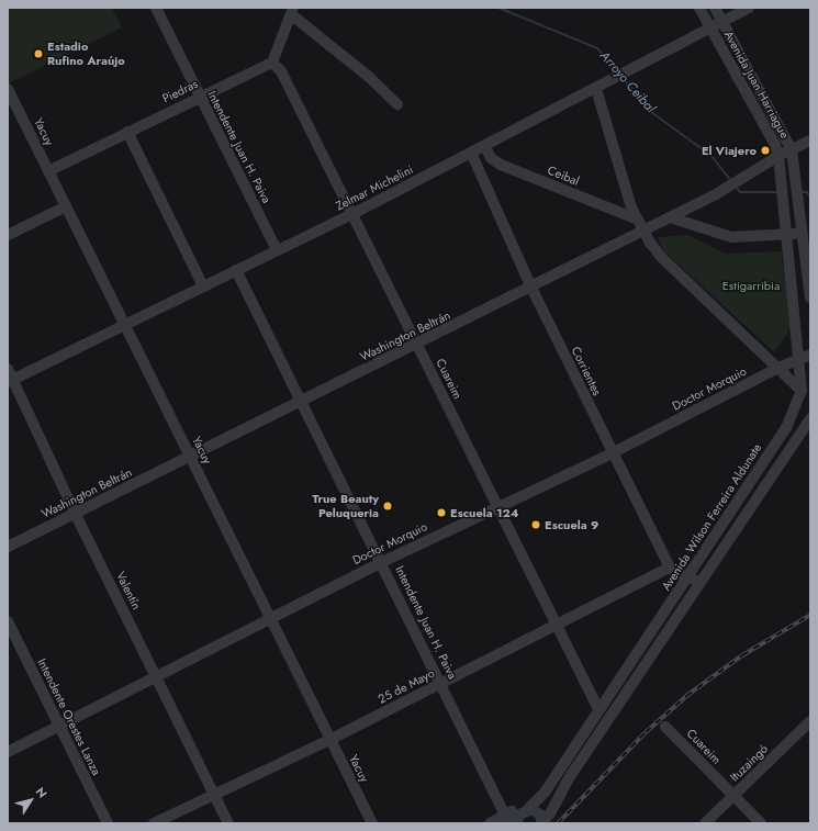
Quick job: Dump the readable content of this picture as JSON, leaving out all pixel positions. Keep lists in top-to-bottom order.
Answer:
{
  "streets": {
    "street": [
      "Avenida Juan Harriague",
      "Piedras",
      "Yacuy",
      "Intendente Juan H. Paiva",
      "Ceibal",
      "Zelmar Michelini",
      "Washington Beltrán",
      "Corrientes",
      "Cuareim",
      "Doctor Morquio",
      "Avenida Wilson Ferreira Aldunate",
      "Valentín",
      "25 de Mayo",
      "Intendente Orestes Lanza",
      "Ituzaingó"
    ]
  },
  "crossings": [
    ["Avenida Juan Harriague", "Zelmar Michelini"],
    ["Avenida Juan Harriague", "Washington Beltrán"],
    ["Avenida Juan Harriague", "Avenida Wilson Ferreira Aldunate"],
    ["Piedras", "Yacuy"],
    ["Piedras", "Intendente Juan H. Paiva"],
    ["Piedras", "Cuareim"],
    ["Yacuy", "Zelmar Michelini"],
    ["Yacuy", "Washington Beltrán"],
    ["Yacuy", "Doctor Morquio"],
    ["Yacuy", "25 de Mayo"],
    ["Intendente Juan H. Paiva", "Zelmar Michelini"],
    ["Intendente Juan H. Paiva", "Washington Beltrán"],
    ["Intendente Juan H. Paiva", "Doctor Morquio"],
    ["Intendente Juan H. Paiva", "25 de Mayo"],
    ["Ceibal", "Zelmar Michelini"],
    ["Zelmar Michelini", "Corrientes"],
    ["Zelmar Michelini", "Cuareim"],
    ["Zelmar Michelini", "Valentín"],
    ["Washington Beltrán", "Corrientes"],
    ["Washington Beltrán", "Cuareim"],
    ["Washington Beltrán", "Valentín"],
    ["Corrientes", "Doctor Morquio"],
    ["Corrientes", "25 de Mayo"],
    ["Cuareim", "Doctor Morquio"],
    ["Cuareim", "Avenida Wilson Ferreira Aldunate"],
    ["Cuareim", "25 de Mayo"],
    ["Cuareim", "Ituzaingó"],
    ["Doctor Morquio", "Avenida Wilson Ferreira Aldunate"],
    ["Doctor Morquio", "Valentín"],
    ["Doctor Morquio", "Intendente Orestes Lanza"],
    ["Valentín", "25 de Mayo"]
  ],
  "water": ["Arroyo Ceibal"],
  "parks": ["Estigarribia"],
  "places": [
    "Estadio Rufino Araújo",
    "El Viajero",
    "True Beauty Peluqueria",
    "Escuela 124",
    "Escuela 9"
  ],
  "north": "top right"
}
